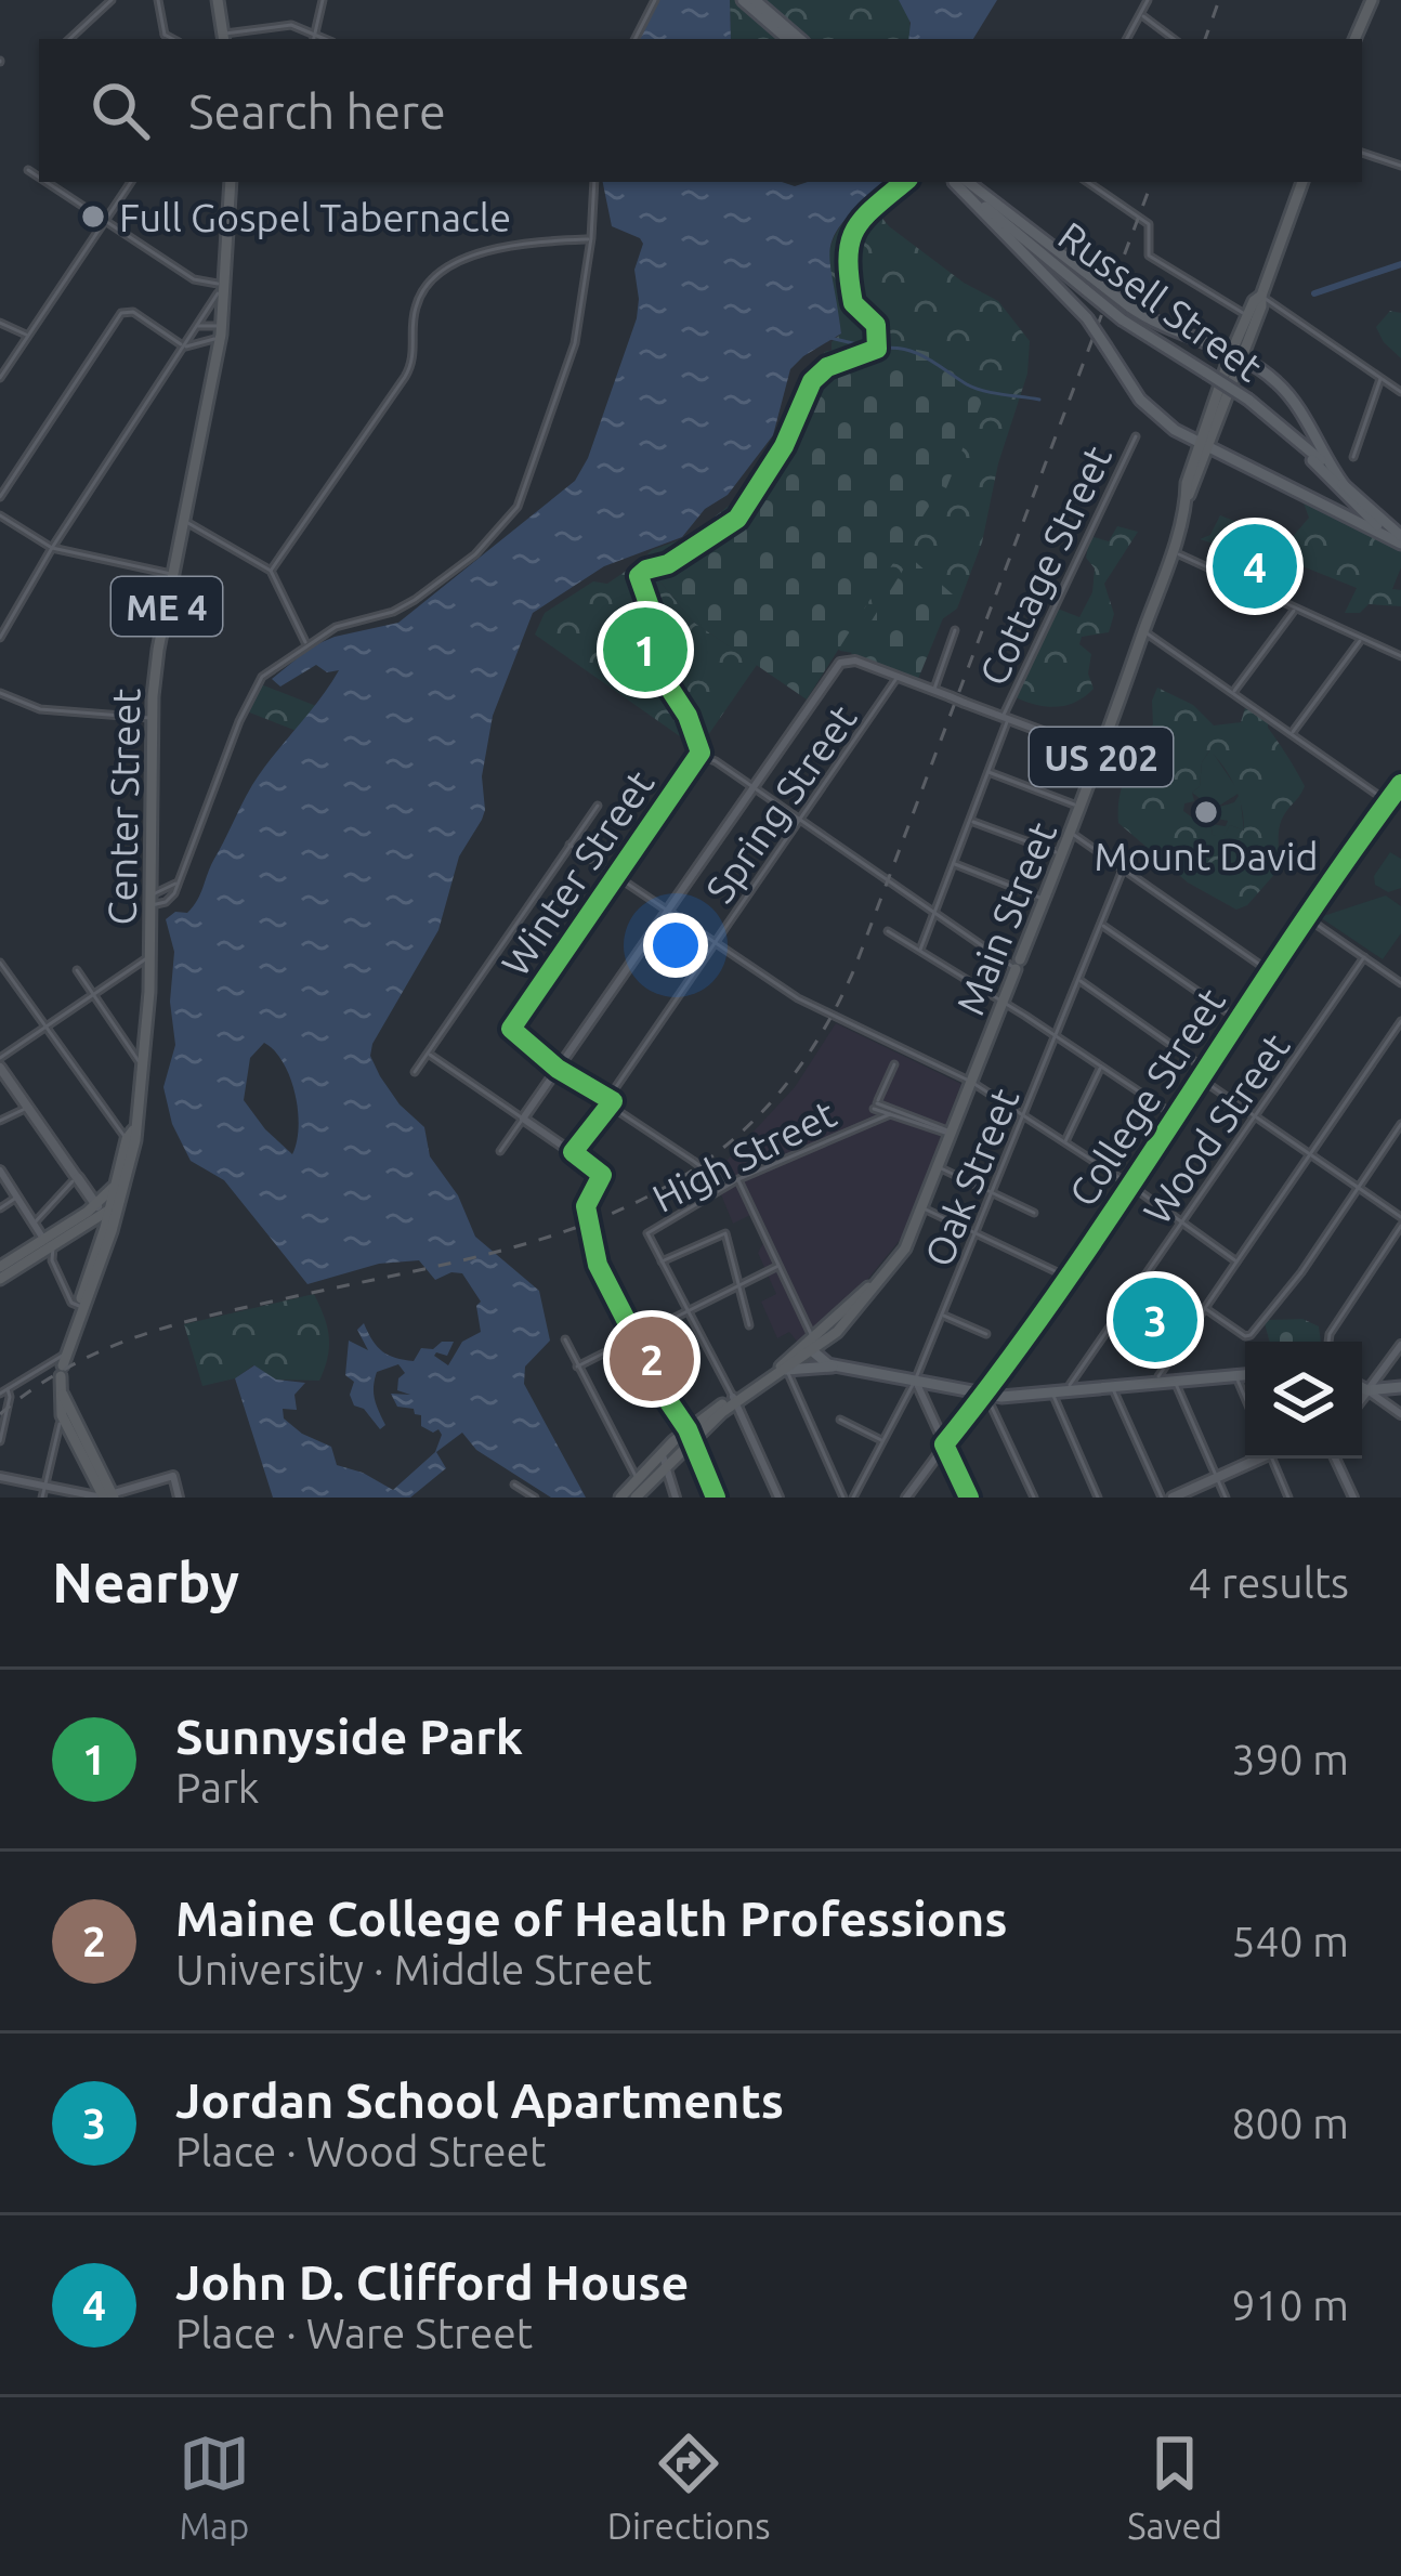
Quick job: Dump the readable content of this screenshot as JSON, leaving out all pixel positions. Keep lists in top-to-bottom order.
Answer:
{
  "streets": {
    "highway": [
      "ME 4",
      "US 202",
      "Center Street",
      "Main Street"
    ],
    "main road": ["Russell Street", "College Street"],
    "street": [
      "Cottage Street",
      "Spring Street",
      "Winter Street",
      "Wood Street",
      "High Street",
      "Oak Street"
    ]
  },
  "crossings": [
    ["ME 4", "Center Street"],
    ["Main Street", "High Street"]
  ],
  "places": ["Full Gospel Tabernacle", "Mount David"],
  "page": {
    "search": "Search here",
    "pins": [
      "4",
      "1",
      "3",
      "2"
    ],
    "heading": ["Nearby", "4 results"],
    "list": [
      {
        "mark": "1",
        "name": "Sunnyside Park",
        "note": "Park",
        "value": "390 m"
      },
      {
        "mark": "2",
        "name": "Maine College of Health Professions",
        "note": "University · Middle Street",
        "value": "540 m"
      },
      {
        "mark": "3",
        "name": "Jordan School Apartments",
        "note": "Place · Wood Street",
        "value": "800 m"
      },
      {
        "mark": "4",
        "name": "John D. Clifford House",
        "note": "Place · Ware Street",
        "value": "910 m"
      }
    ],
    "nav": ["Map", "Directions", "Saved"]
  }
}
